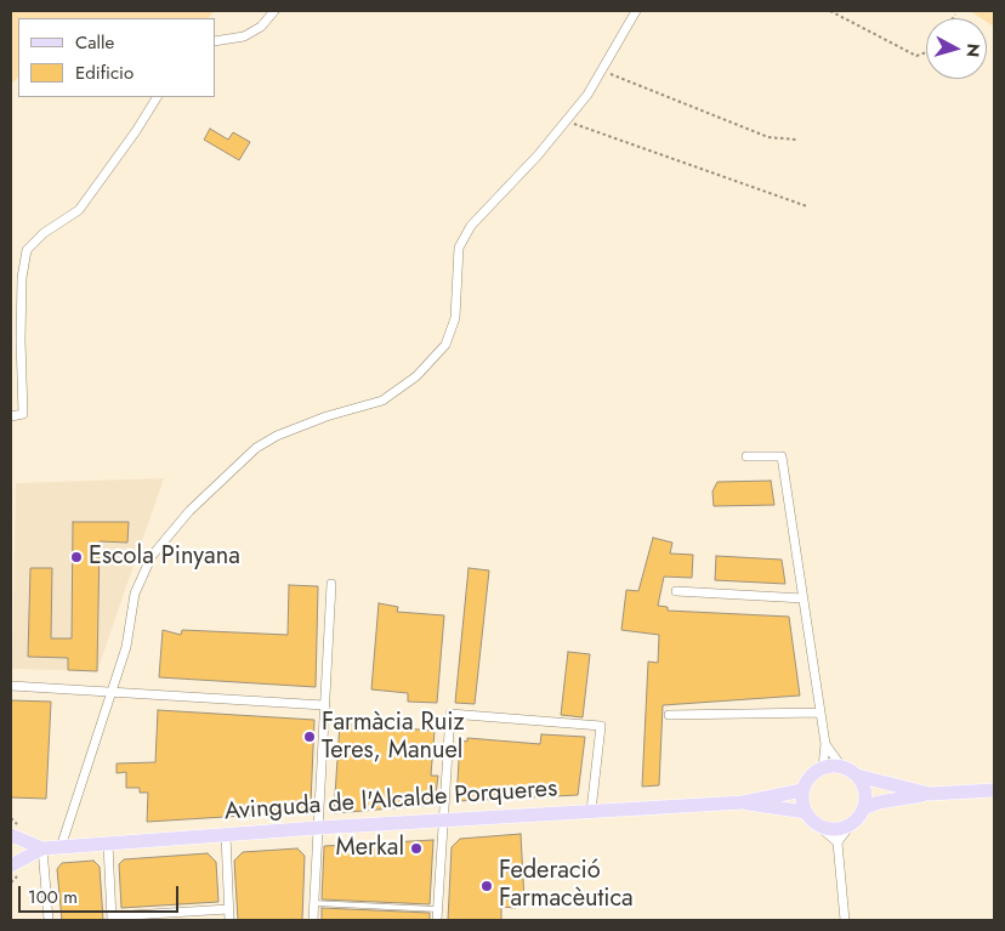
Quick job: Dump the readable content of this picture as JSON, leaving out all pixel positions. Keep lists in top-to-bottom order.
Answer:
{
  "streets": {
    "main road": ["Avinguda de l'Alcalde Porqueres"]
  },
  "places": [
    "Escola Pinyana",
    "Farmàcia Ruiz Teres, Manuel",
    "Merkal",
    "Federació Farmacèutica"
  ],
  "legend": ["Calle", "Edificio"],
  "scale_bar": "100 m",
  "north": "right"
}
